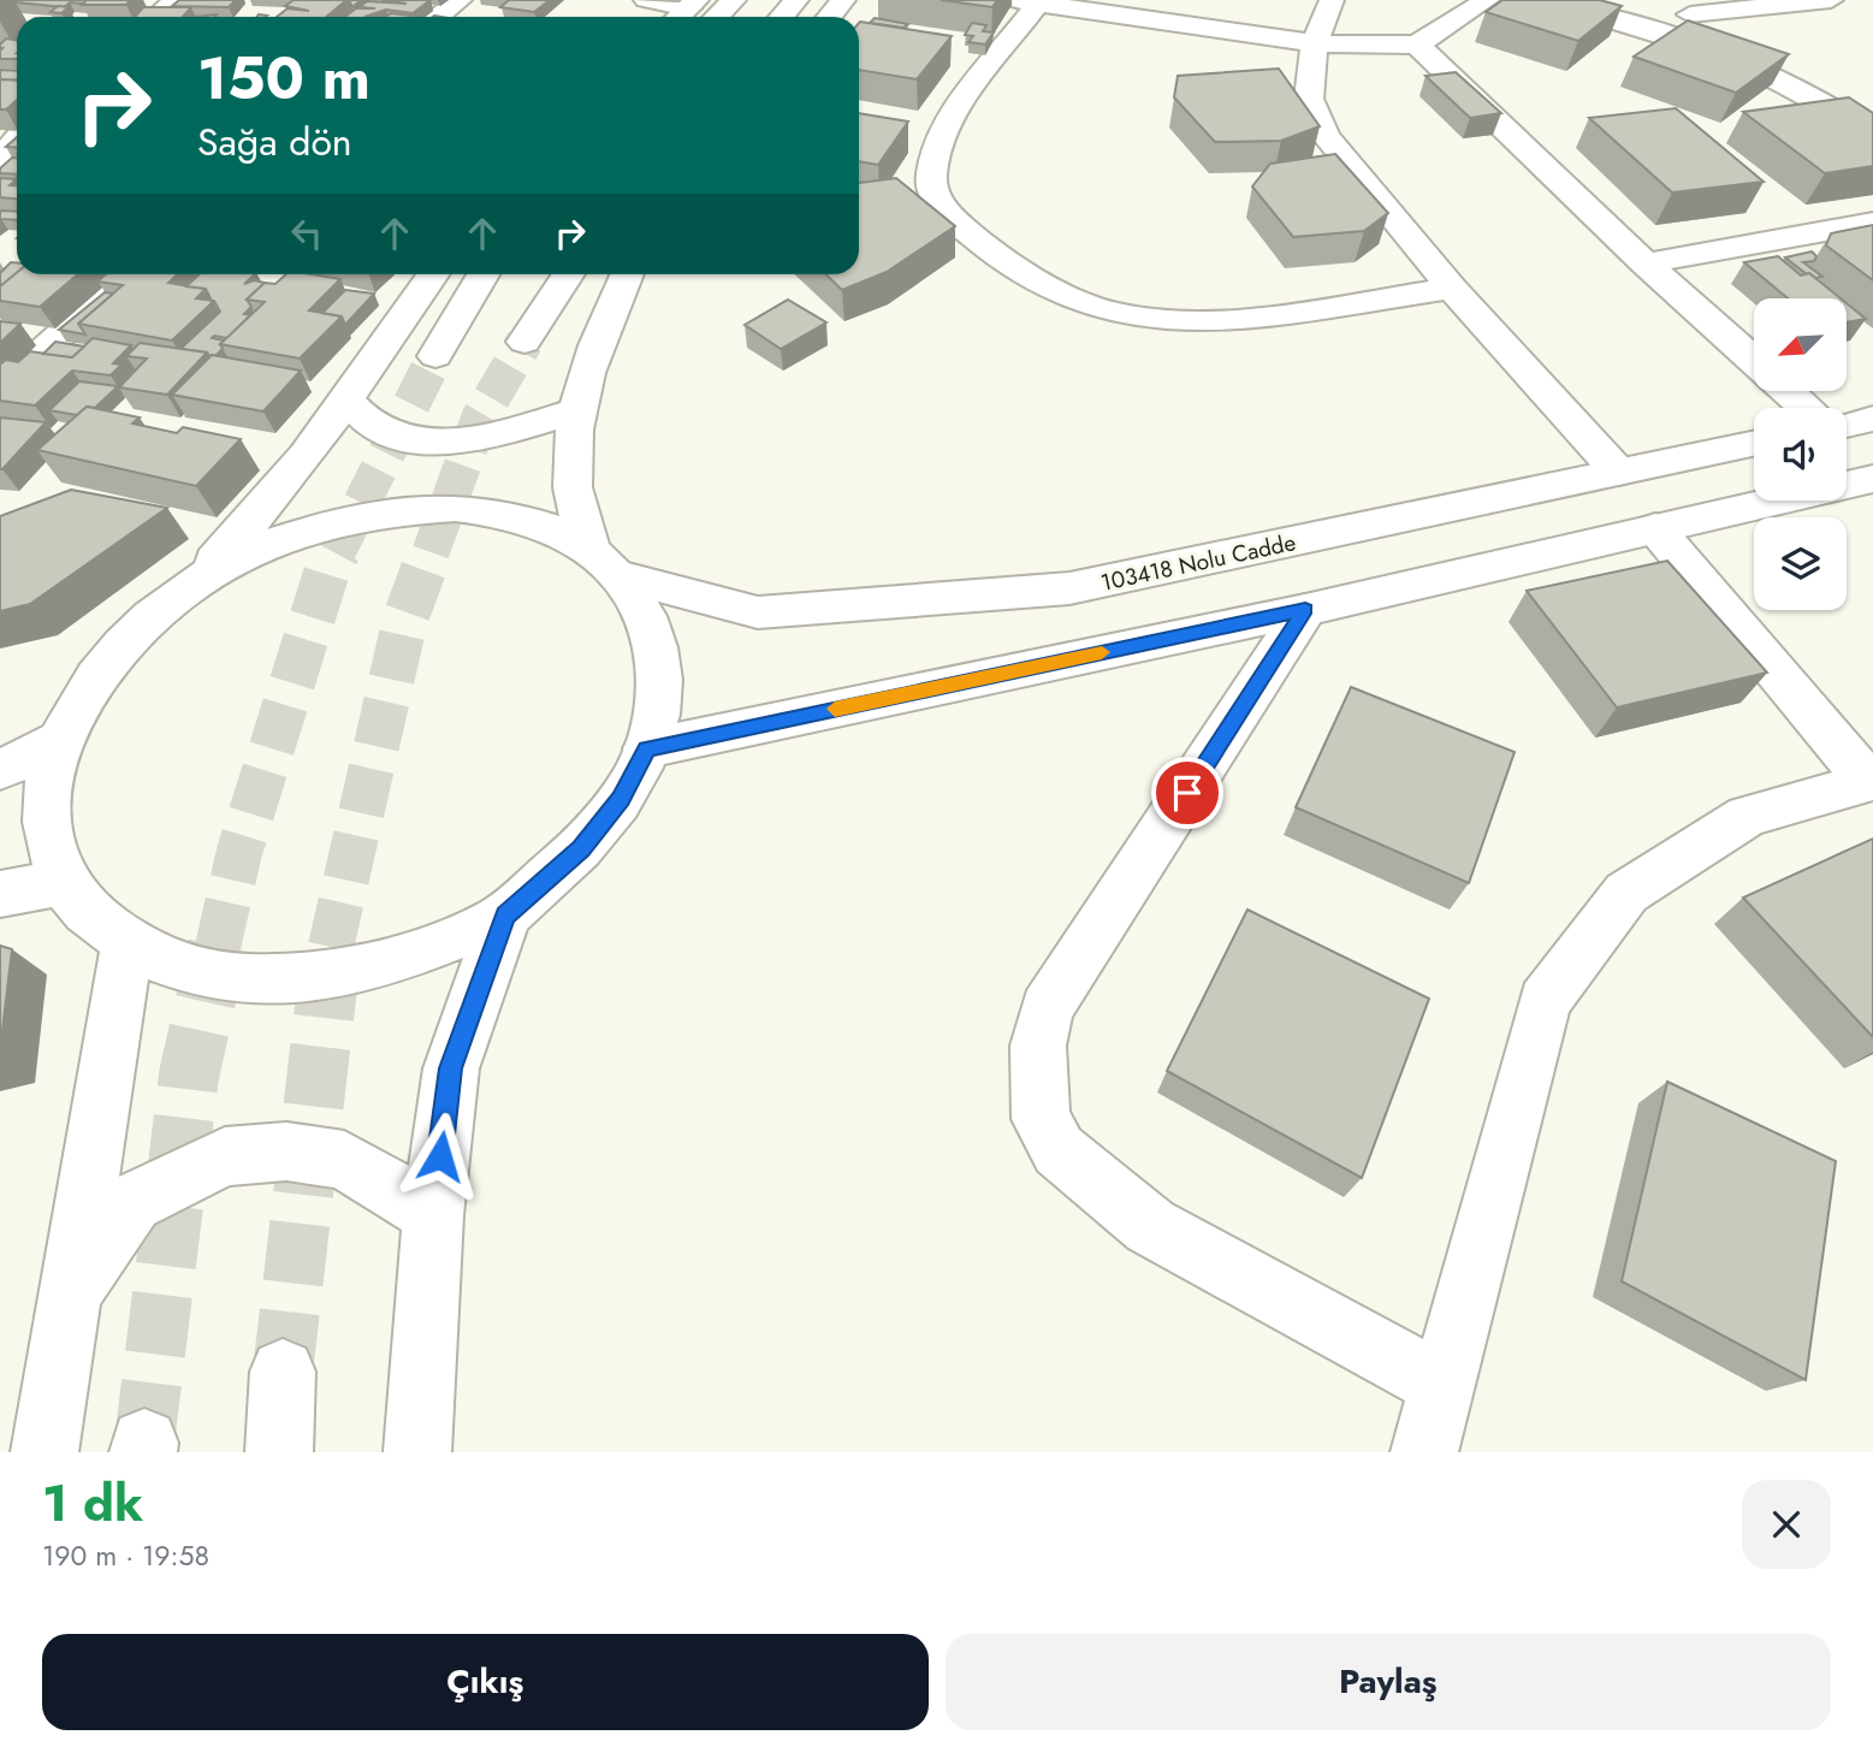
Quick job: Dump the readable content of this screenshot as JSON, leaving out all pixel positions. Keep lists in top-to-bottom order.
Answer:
{
  "streets": {
    "street": ["103418 Nolu Cadde"]
  },
  "north": "bottom left",
  "page": {
    "turn": ["150 m", "Sağa dön"],
    "heading": ["1 dk", "190 m · 19:58"],
    "buttons": ["Çıkış", "Paylaş"]
  }
}
